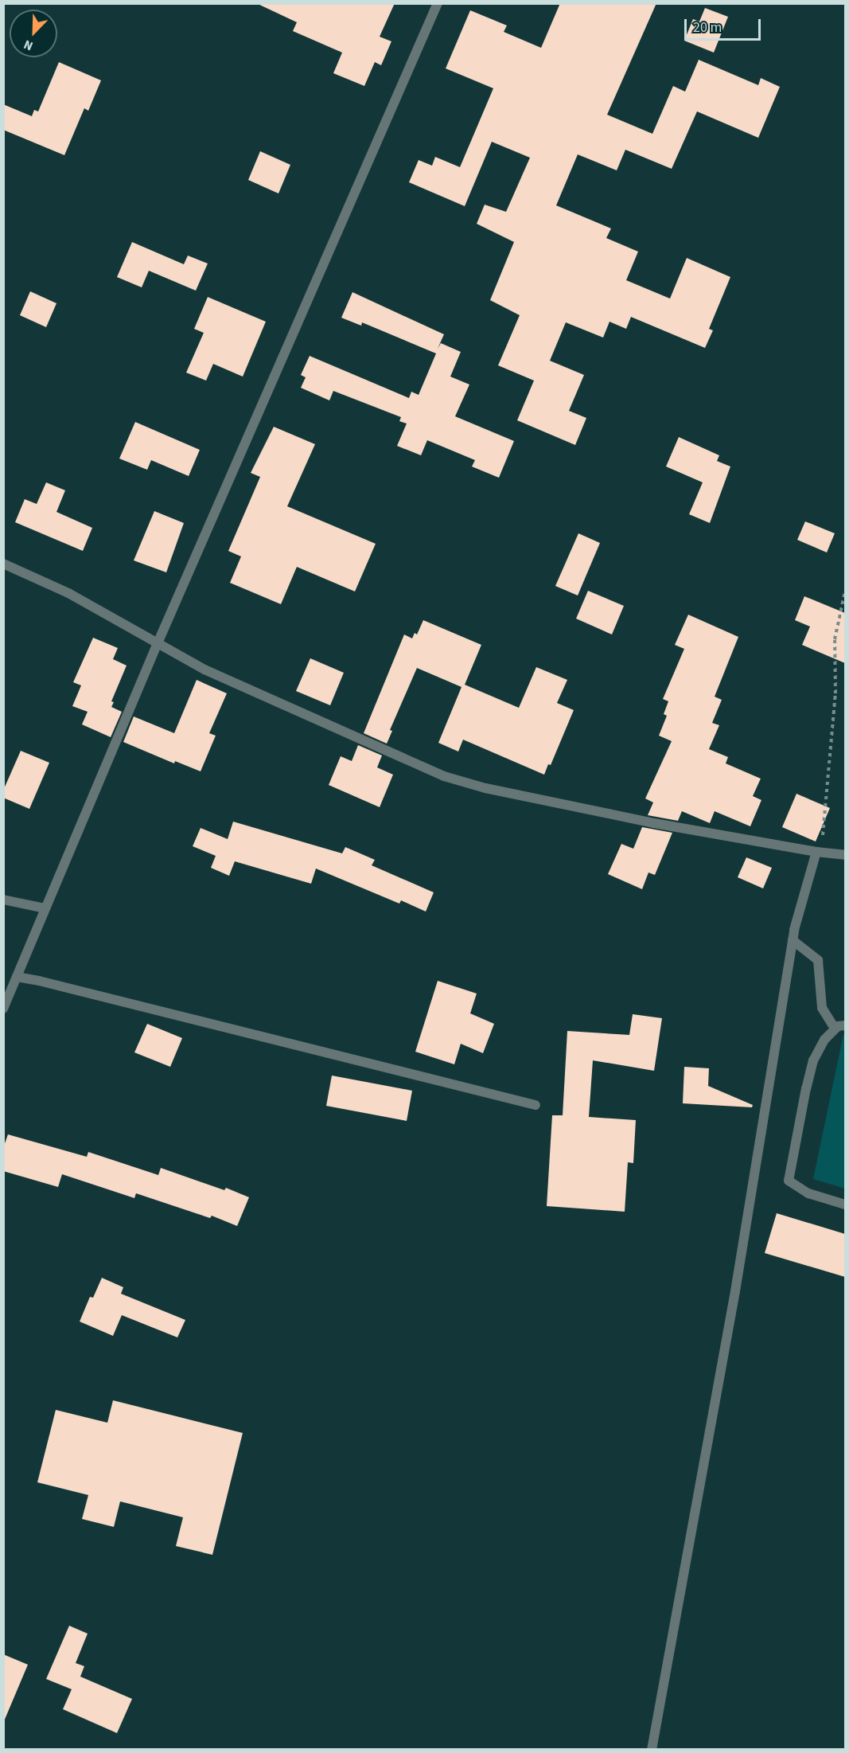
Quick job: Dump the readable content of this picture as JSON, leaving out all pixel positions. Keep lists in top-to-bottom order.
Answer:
{
  "scale_bar": "20 m",
  "north": "bottom left"
}
